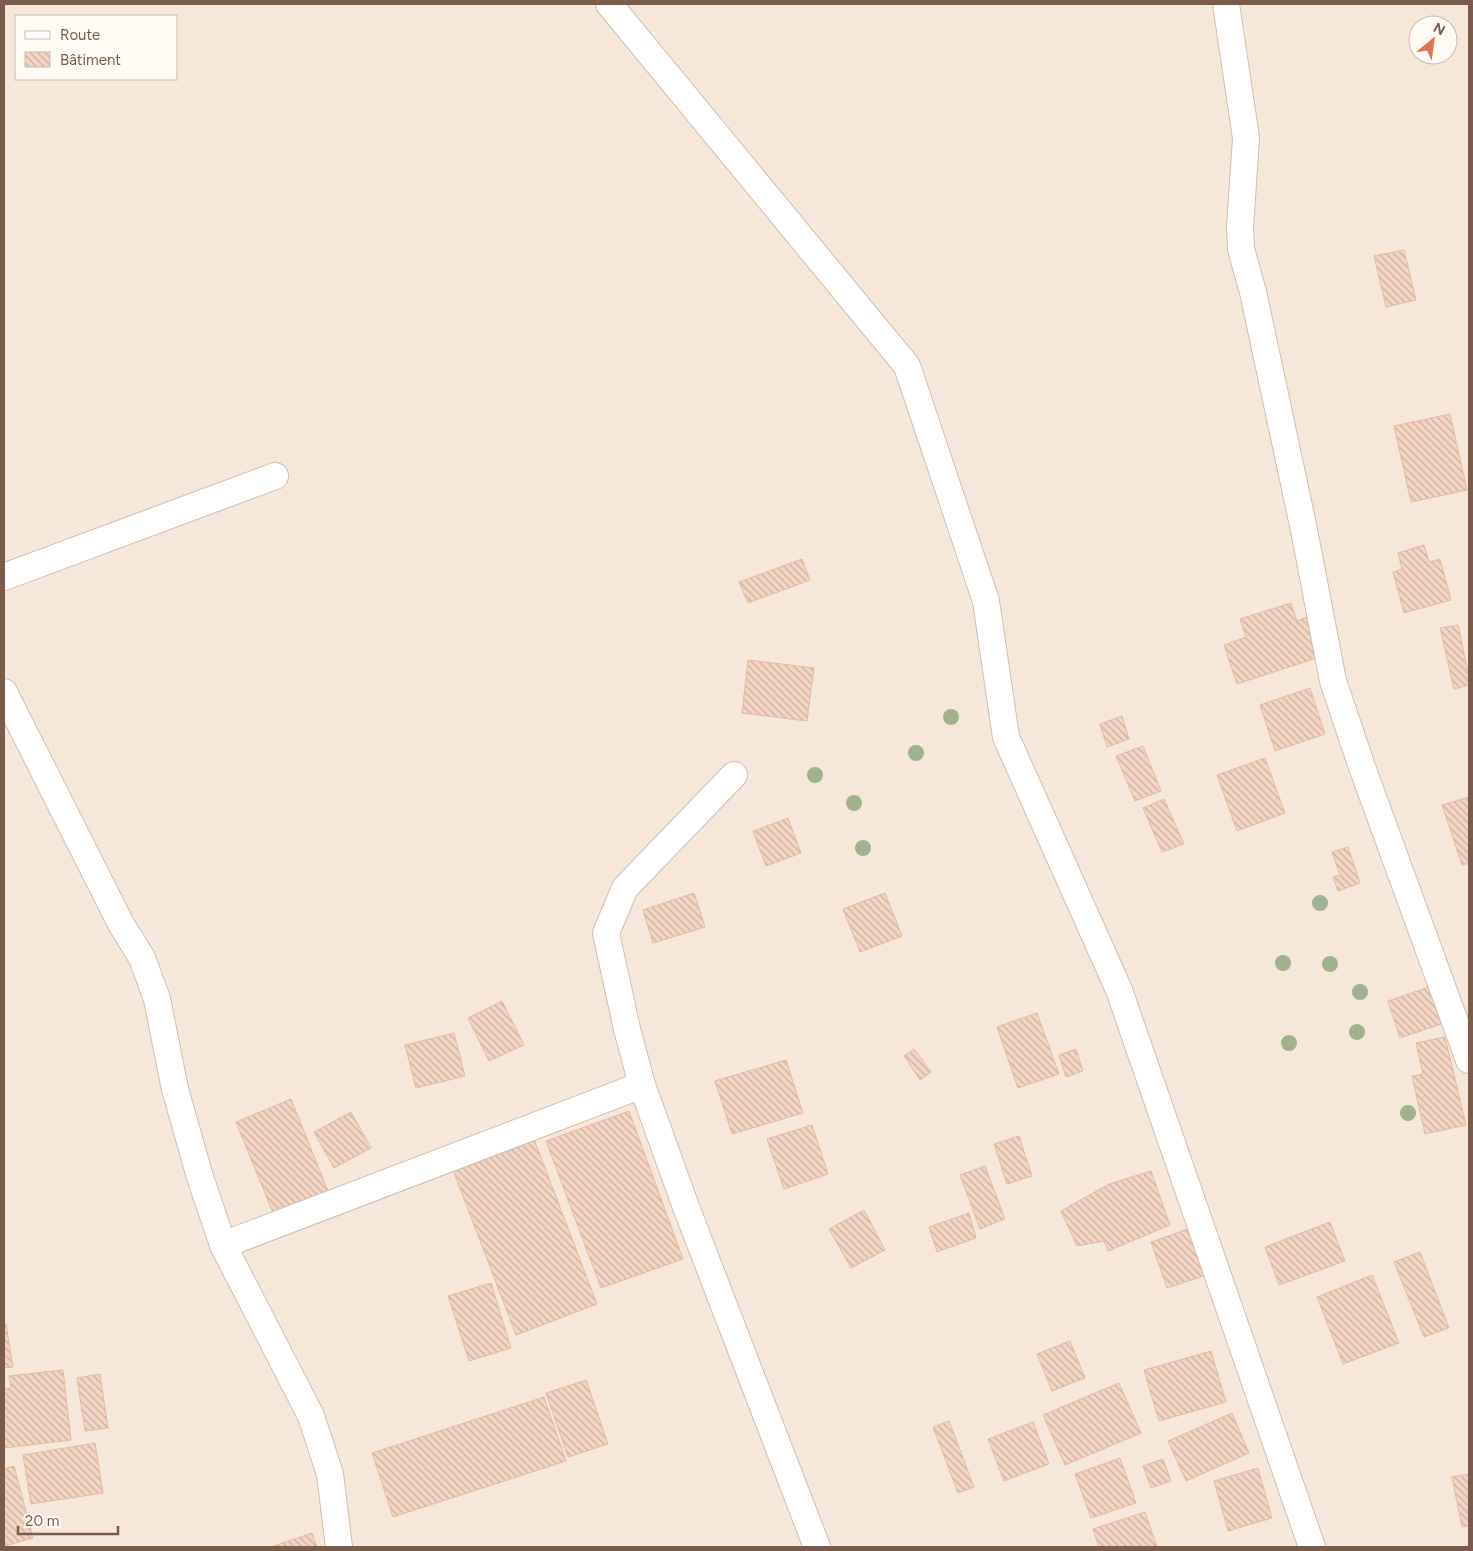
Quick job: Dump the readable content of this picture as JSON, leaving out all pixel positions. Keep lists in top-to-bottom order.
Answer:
{
  "legend": ["Route", "Bâtiment"],
  "scale_bar": "20 m",
  "north": "top right"
}
